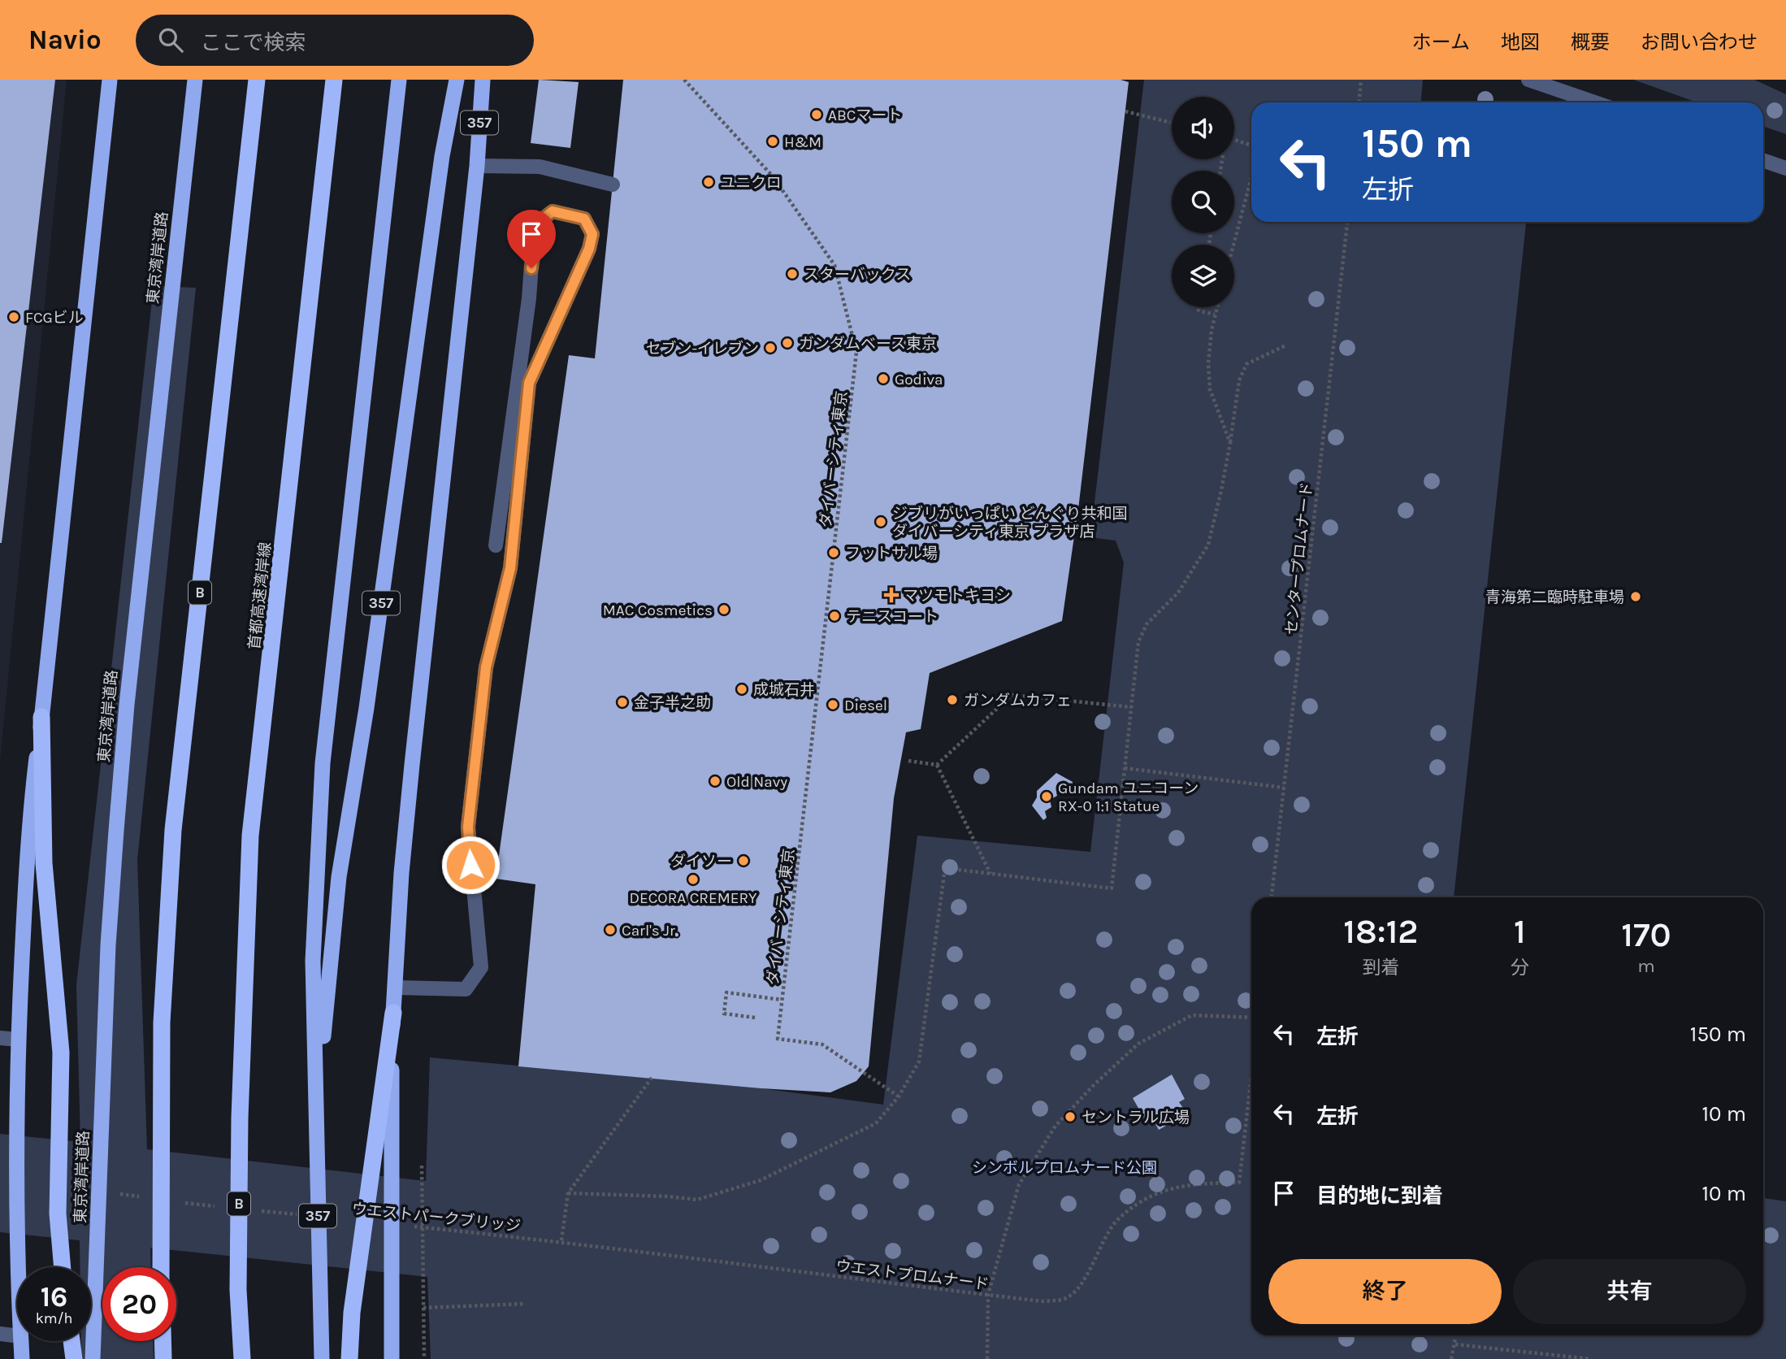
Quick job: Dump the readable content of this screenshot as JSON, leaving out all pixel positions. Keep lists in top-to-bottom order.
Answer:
{
  "streets": {
    "highway": [
      "357",
      "東京湾岸道路",
      "B",
      "首都高速湾岸線"
    ],
    "path": [
      "ダイバーシティ東京",
      "センタープロムナード",
      "ウエストパークブリッジ",
      "ウエストプロムナード"
    ]
  },
  "crossings": [
    ["ウエストパークブリッジ", "ウエストプロムナード"]
  ],
  "parks": ["シンボルプロムナード公園"],
  "places": {
    "other": [
      "ABCマート",
      "H&M",
      "ユニクロ",
      "スターバックス",
      "FCGビル",
      "ガンダムベース東京",
      "セブン-イレブン",
      "Godiva",
      "ジブリがいっぱい どんぐり共和国 ダイバーシティ東京 プラザ店",
      "フットサル場",
      "青海第二臨時駐車場",
      "MAC Cosmetics",
      "テニスコート",
      "成城石井",
      "ガンダムカフェ",
      "金子半之助",
      "Diesel",
      "Old Navy",
      "Gundam ユニコーン RX-0 1:1 Statue",
      "ダイソー",
      "DECORA CREMERY",
      "Carl's Jr.",
      "セントラル広場"
    ],
    "health": ["マツモトキヨシ"]
  },
  "page": {
    "header": "Navio",
    "search": "ここで検索",
    "nav": [
      "ホーム",
      "地図",
      "概要",
      "お問い合わせ"
    ],
    "turn": ["150 m", "左折"],
    "eta": [
      "18:12",
      "到着",
      "1",
      "分",
      "170",
      "m"
    ],
    "list": [
      {
        "name": "左折",
        "value": "150 m"
      },
      {
        "name": "左折",
        "value": "10 m"
      },
      {
        "name": "目的地に到着",
        "value": "10 m"
      }
    ],
    "buttons": ["終了", "共有"],
    "speed": "16 km/h",
    "limit": "20"
  }
}
